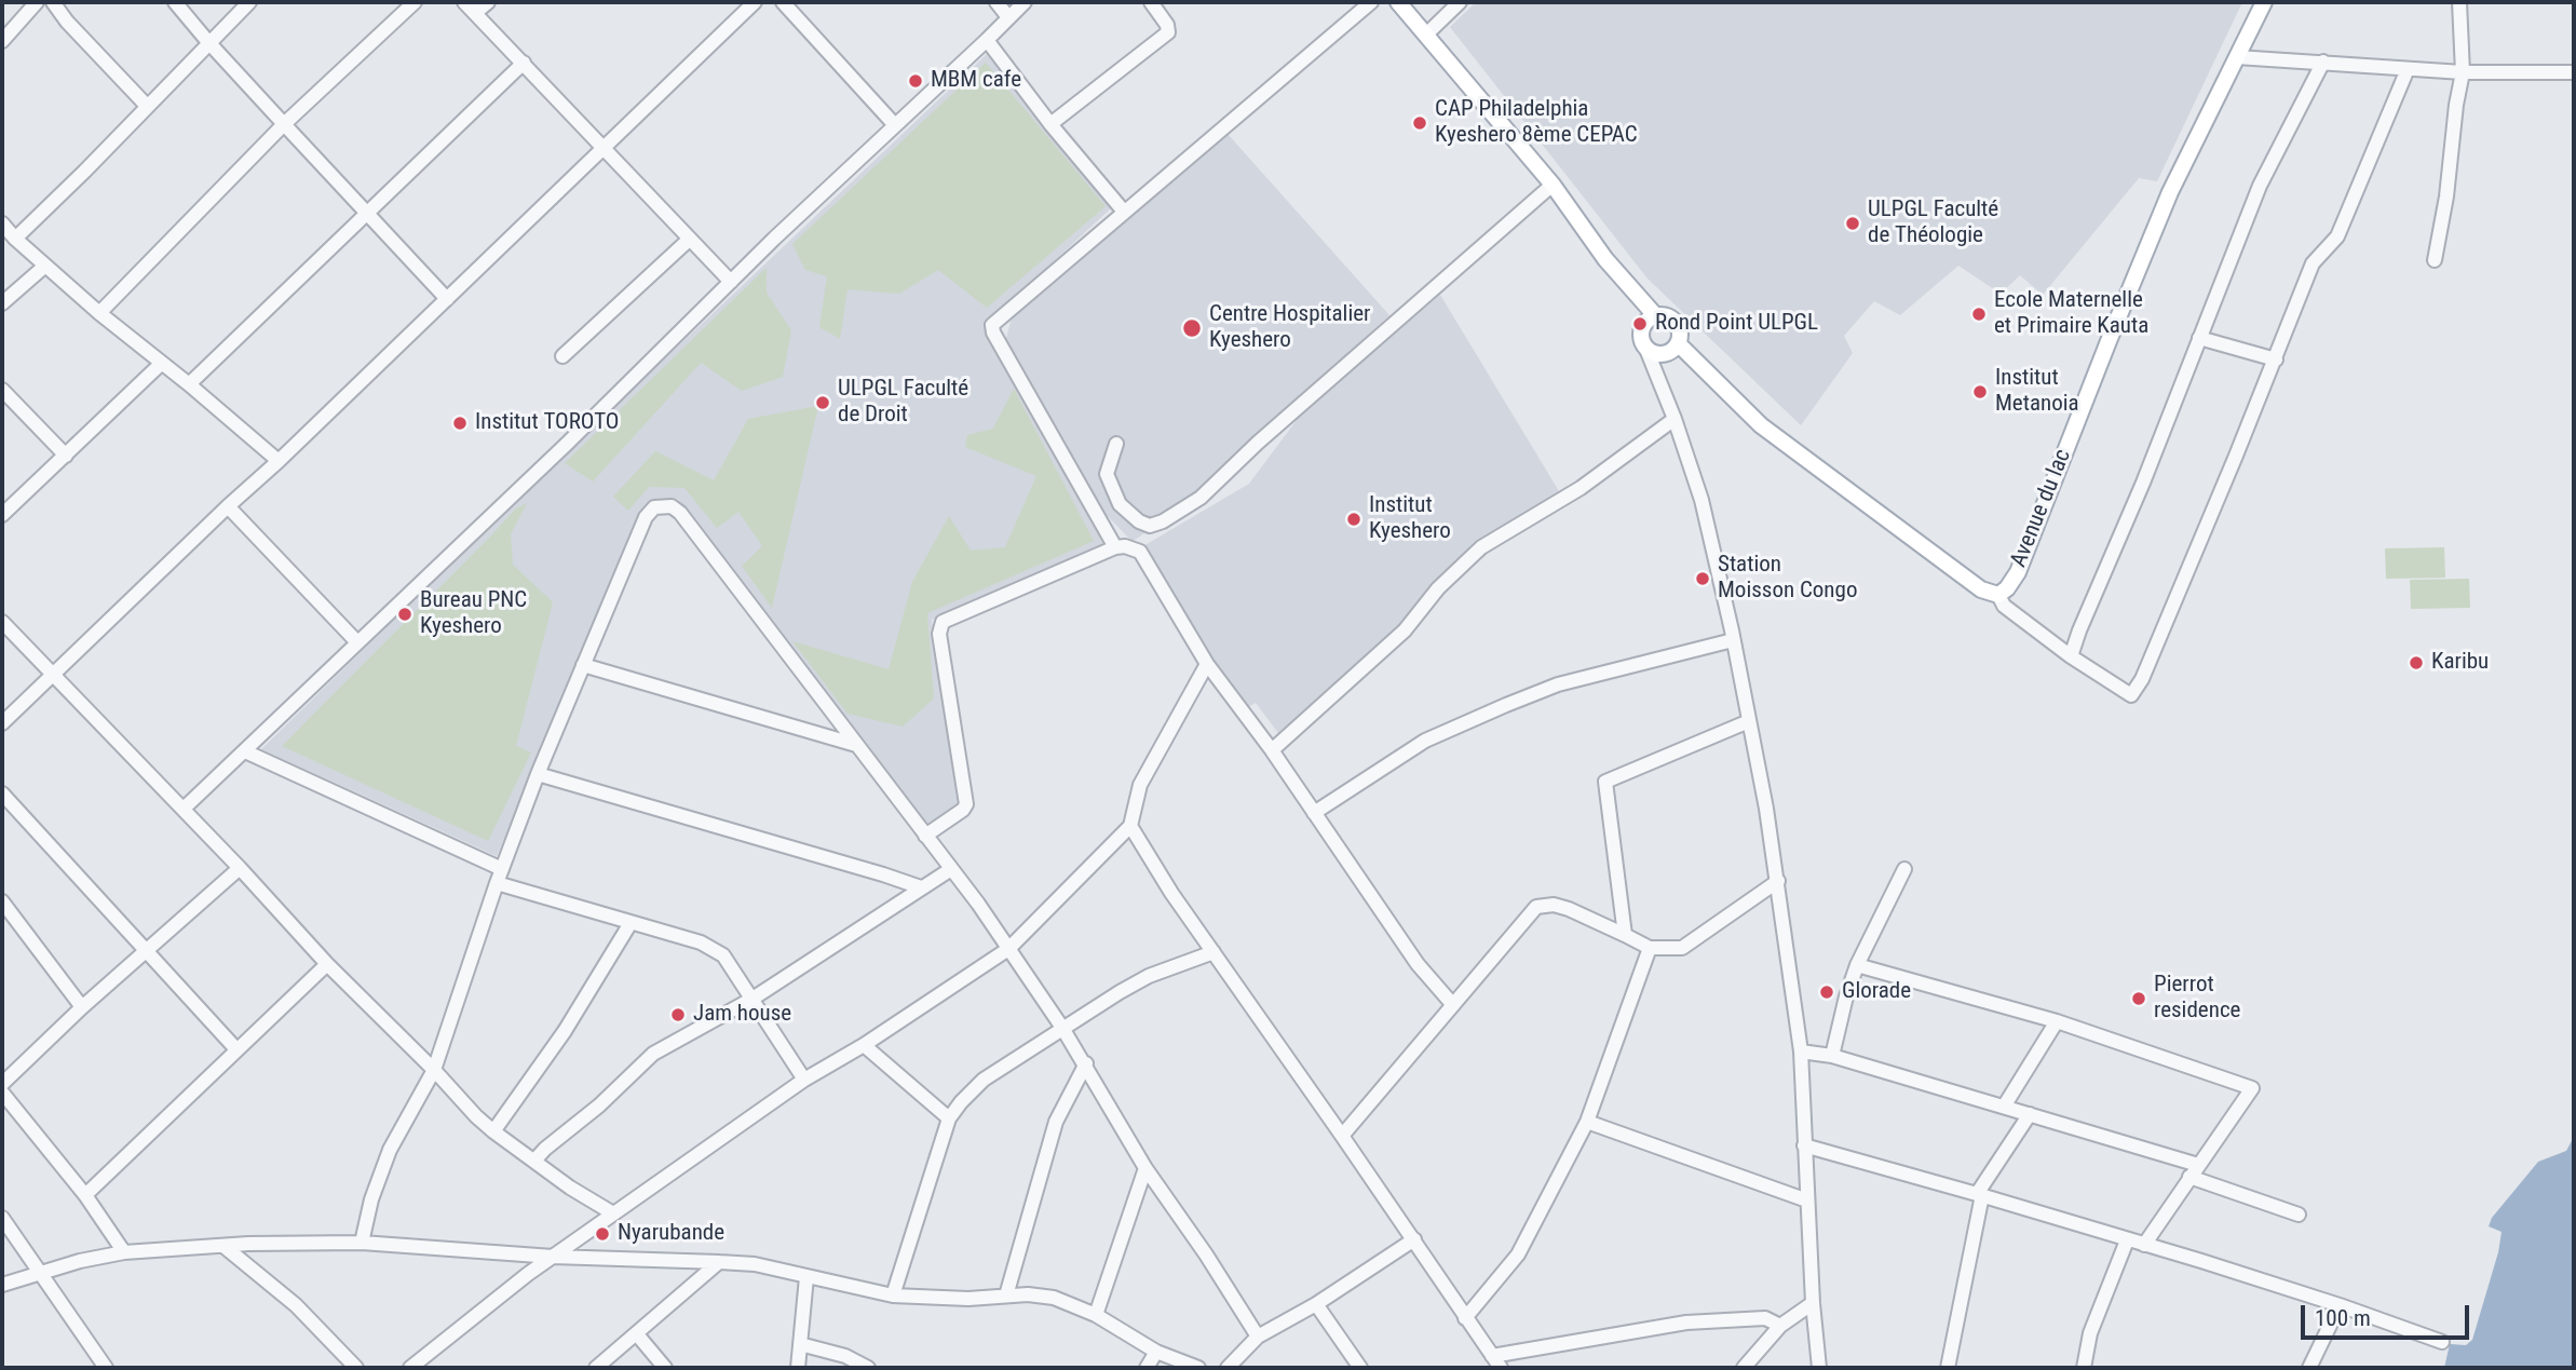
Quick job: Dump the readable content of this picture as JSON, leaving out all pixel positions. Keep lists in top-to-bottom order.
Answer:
{
  "streets": {
    "main road": ["Avenue du lac"]
  },
  "places": [
    "MBM cafe",
    "CAP Philadelphia Kyeshero 8ème CEPAC",
    "ULPGL Faculté de Théologie",
    "Ecole Maternelle et Primaire Kauta",
    "Rond Point ULPGL",
    "Centre Hospitalier Kyeshero",
    "Institut Metanoia",
    "ULPGL Faculté de Droit",
    "Institut TOROTO",
    "Institut Kyeshero",
    "Station Moisson Congo",
    "Bureau PNC Kyeshero",
    "Karibu",
    "Glorade",
    "Pierrot residence",
    "Jam house",
    "Nyarubande"
  ],
  "scale_bar": "100 m"
}
